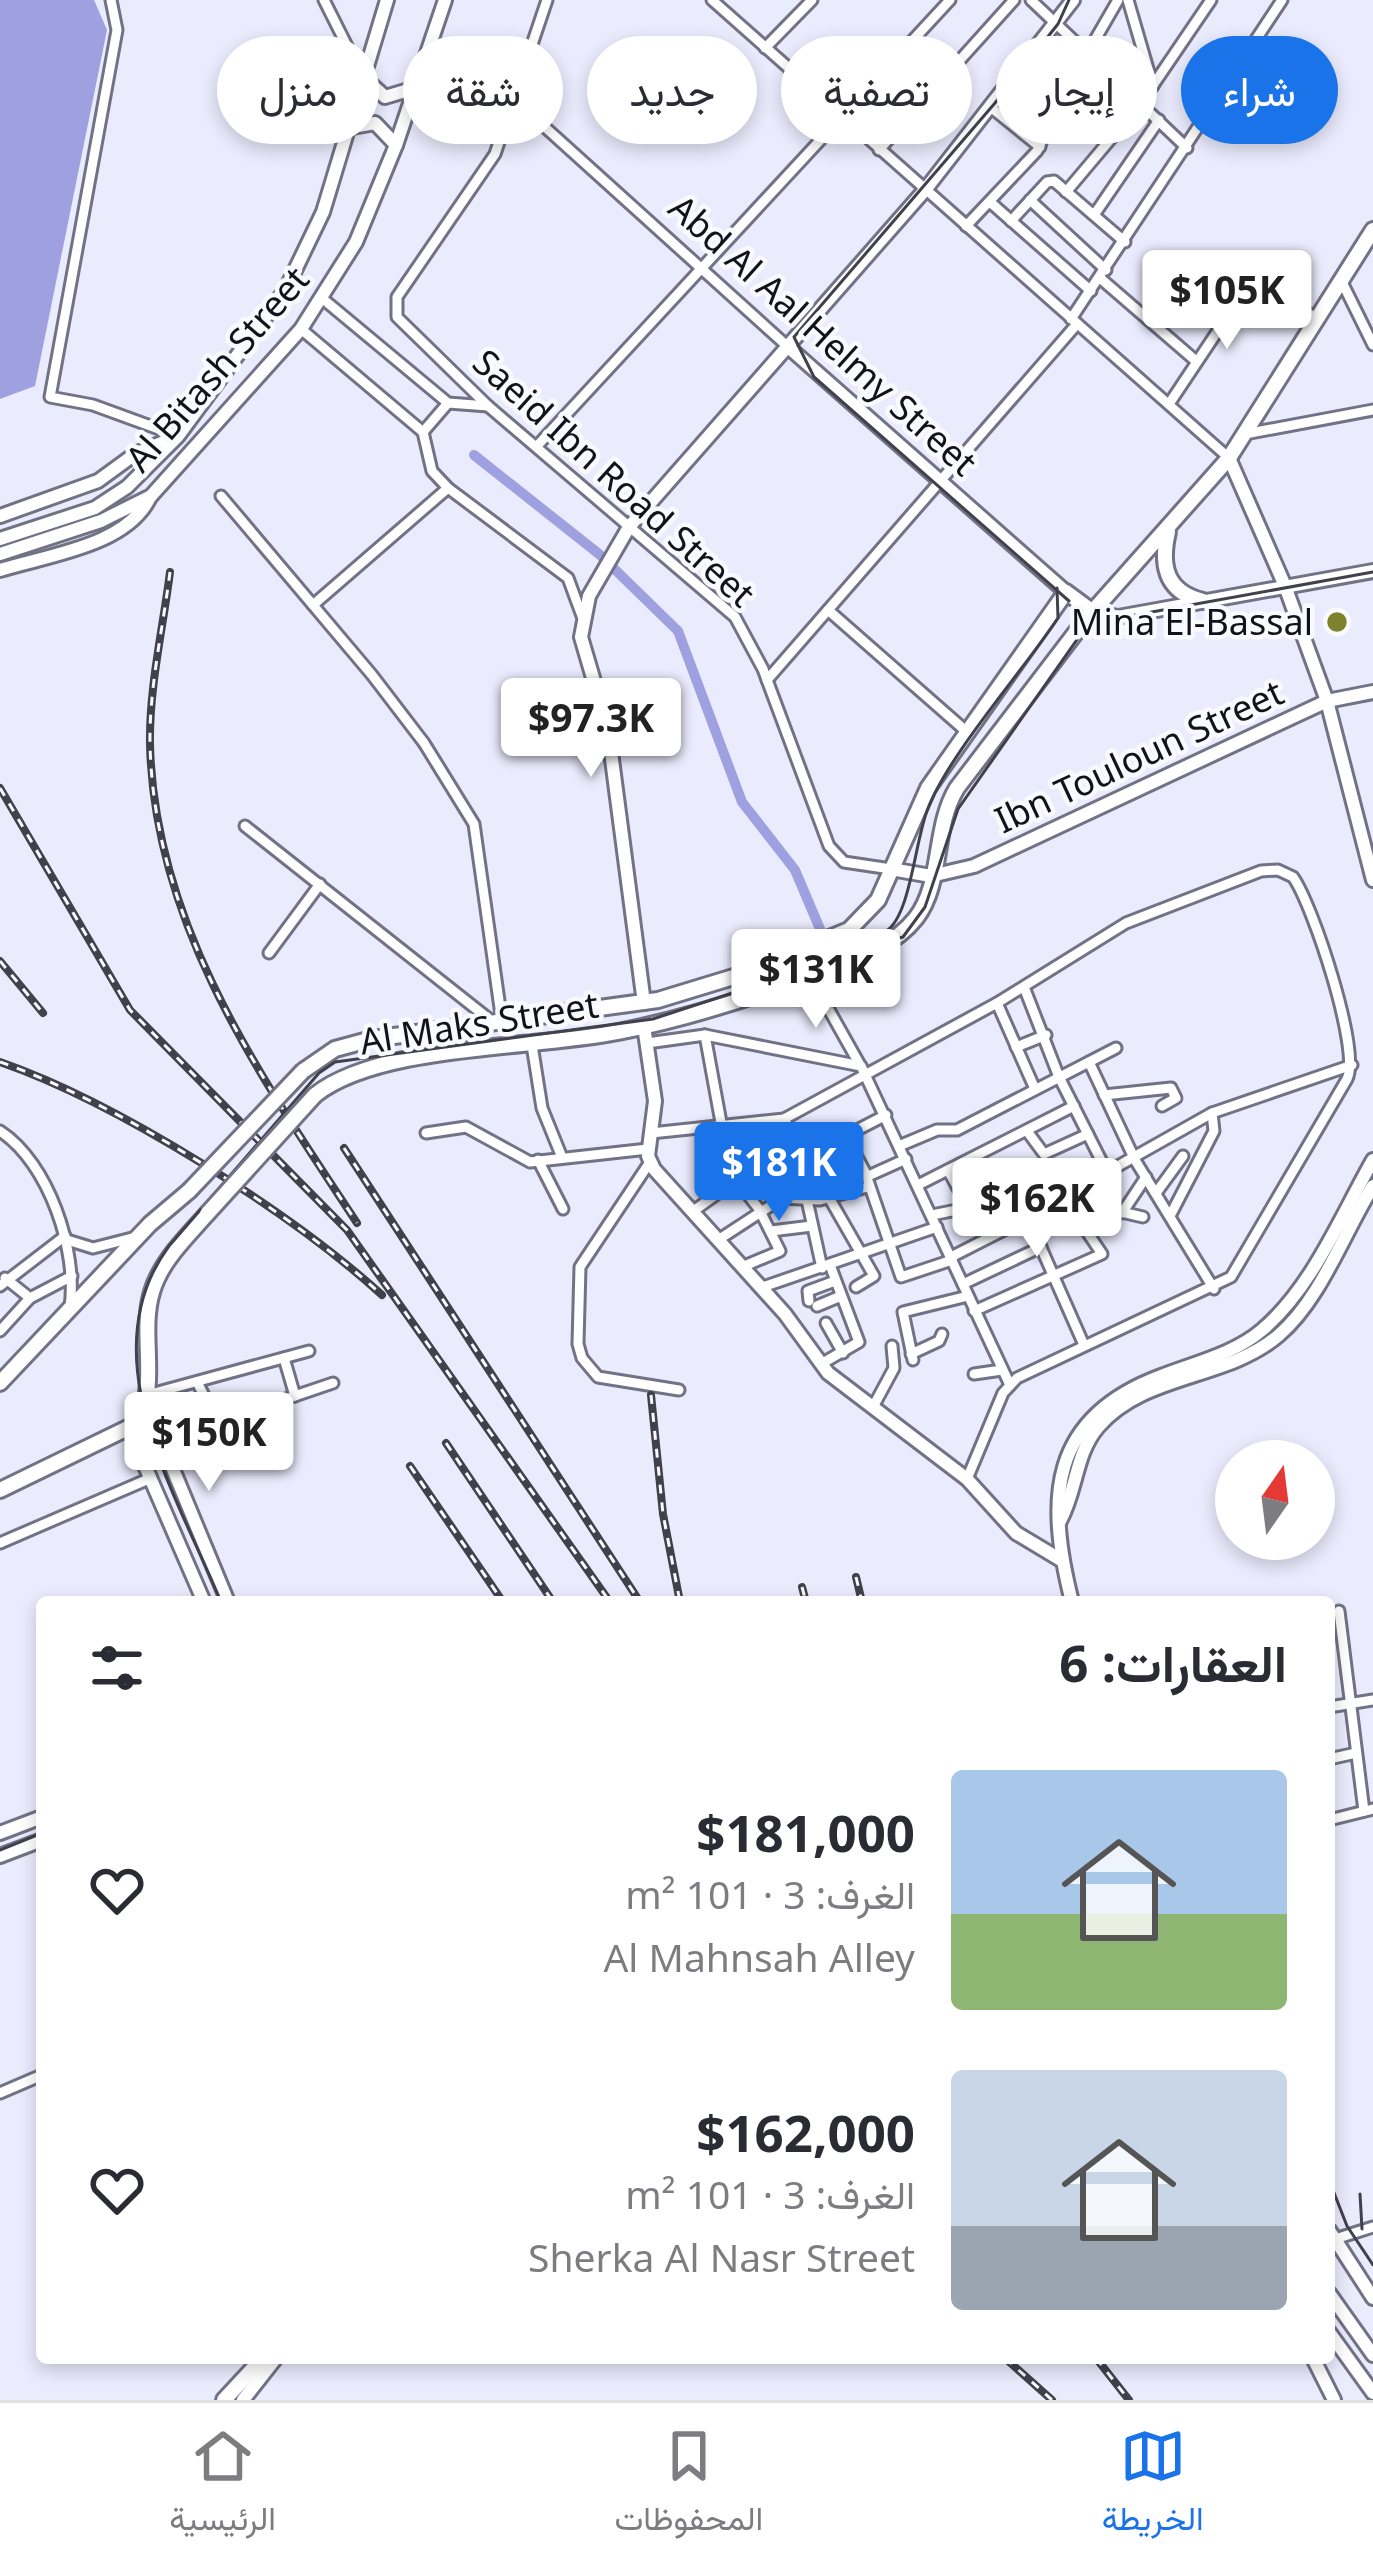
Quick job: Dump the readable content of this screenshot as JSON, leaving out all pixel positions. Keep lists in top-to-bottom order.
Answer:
{
  "streets": {
    "main road": ["Abd Al Aal Helmy Street", "Al Maks Street"],
    "street": ["Al Bitash Street", "Saeid Ibn Road Street", "Ibn Touloun Street"]
  },
  "crossings": [
    ["Abd Al Aal Helmy Street", "Al Maks Street"],
    ["Saeid Ibn Road Street", "Al Maks Street"],
    ["Ibn Touloun Street", "Al Maks Street"]
  ],
  "places": ["Mina El-Bassal"],
  "north": "top",
  "page": {
    "chip": [
      "شراء",
      "إيجار",
      "تصفية",
      "جديد",
      "شقة",
      "منزل"
    ],
    "price": [
      "$105K",
      "$97.3K",
      "$131K",
      "$181K",
      "$162K",
      "$150K"
    ],
    "heading": "العقارات: 6",
    "list": [
      {
        "name": "$181,000",
        "note": "الغرف: 3 · 101 m² · Al Mahnsah Alley"
      },
      {
        "name": "$162,000",
        "note": "الغرف: 3 · 101 m² · Sherka Al Nasr Street"
      }
    ],
    "tabs": ["الخريطة", "المحفوظات", "الرئيسية"]
  }
}
